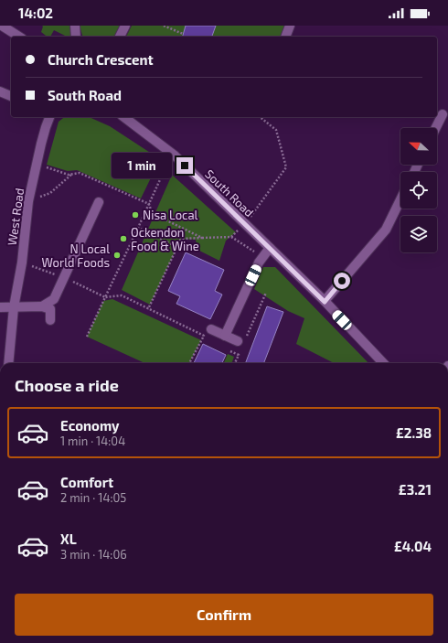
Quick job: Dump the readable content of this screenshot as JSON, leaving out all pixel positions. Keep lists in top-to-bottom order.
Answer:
{
  "streets": {
    "street": ["South Road", "West Road"]
  },
  "places": ["Nisa Local", "Ockendon Food & Wine", "N Local World Foods"],
  "north": "left",
  "page": {
    "status": "14:02",
    "banner": ["Church Crescent", "South Road"],
    "bubble": "1 min",
    "heading": "Choose a ride",
    "list": [
      {
        "name": "Economy",
        "note": "1 min · 14:04",
        "value": "£2.38"
      },
      {
        "name": "Comfort",
        "note": "2 min · 14:05",
        "value": "£3.21"
      },
      {
        "name": "XL",
        "note": "3 min · 14:06",
        "value": "£4.04"
      }
    ],
    "buttons": "Confirm"
  }
}
